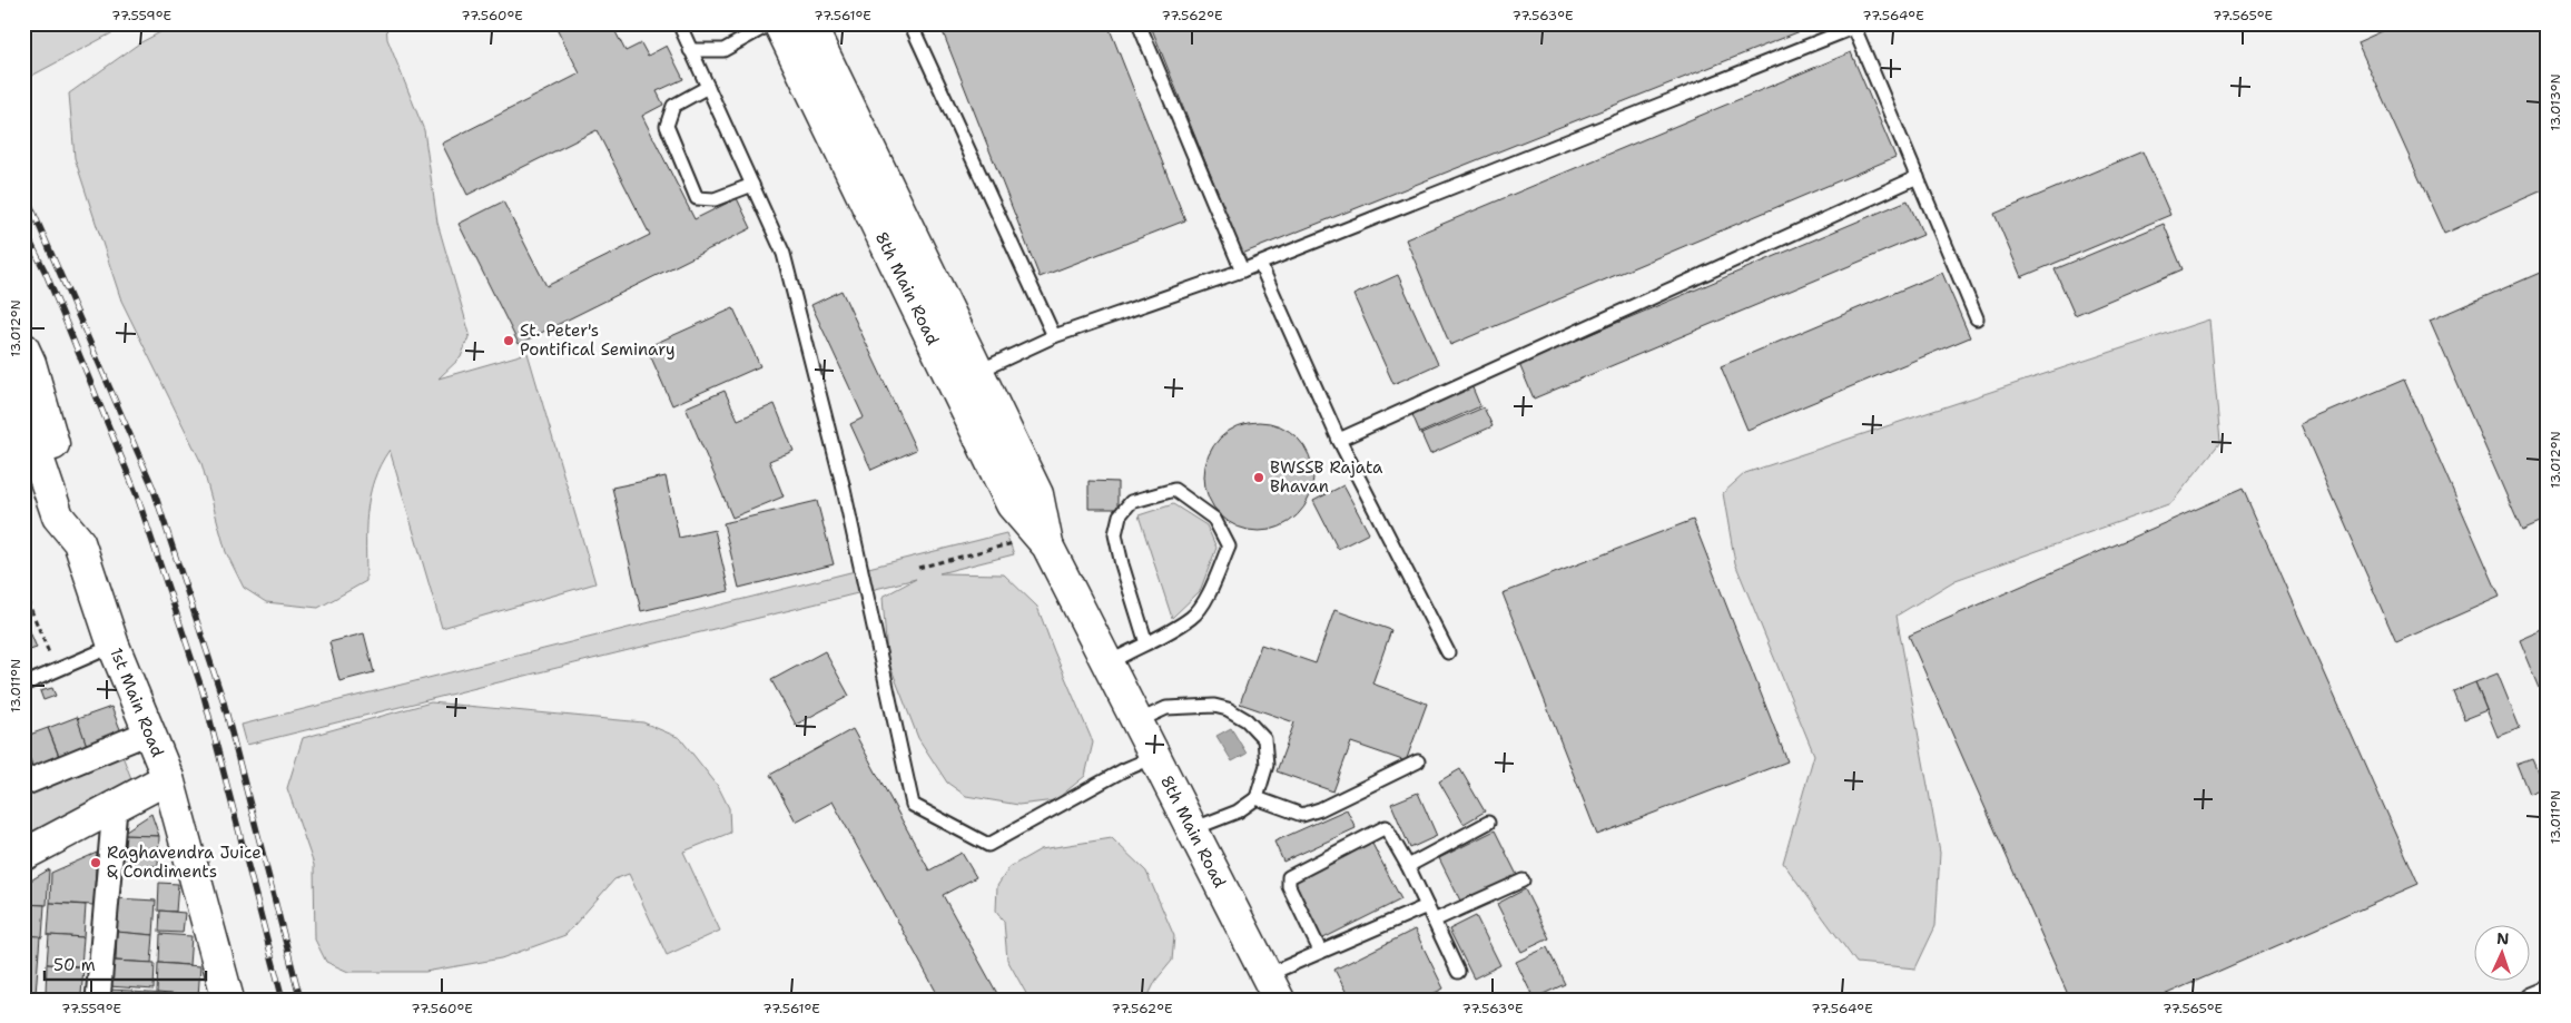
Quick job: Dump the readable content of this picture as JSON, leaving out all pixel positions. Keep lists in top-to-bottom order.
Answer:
{
  "streets": {
    "main road": ["8th Main Road", "1st Main Road"]
  },
  "places": ["St. Peter's Pontifical Seminary", "BWSSB Rajata Bhavan", "Raghavendra Juice & Condiments"],
  "scale_bar": "50 m",
  "north": "top",
  "coordinates": [
    "77.559°E",
    "77.560°E",
    "77.561°E",
    "77.562°E",
    "77.563°E",
    "77.564°E",
    "77.565°E",
    "13.013°N",
    "13.012°N",
    "13.011°N"
  ]
}
